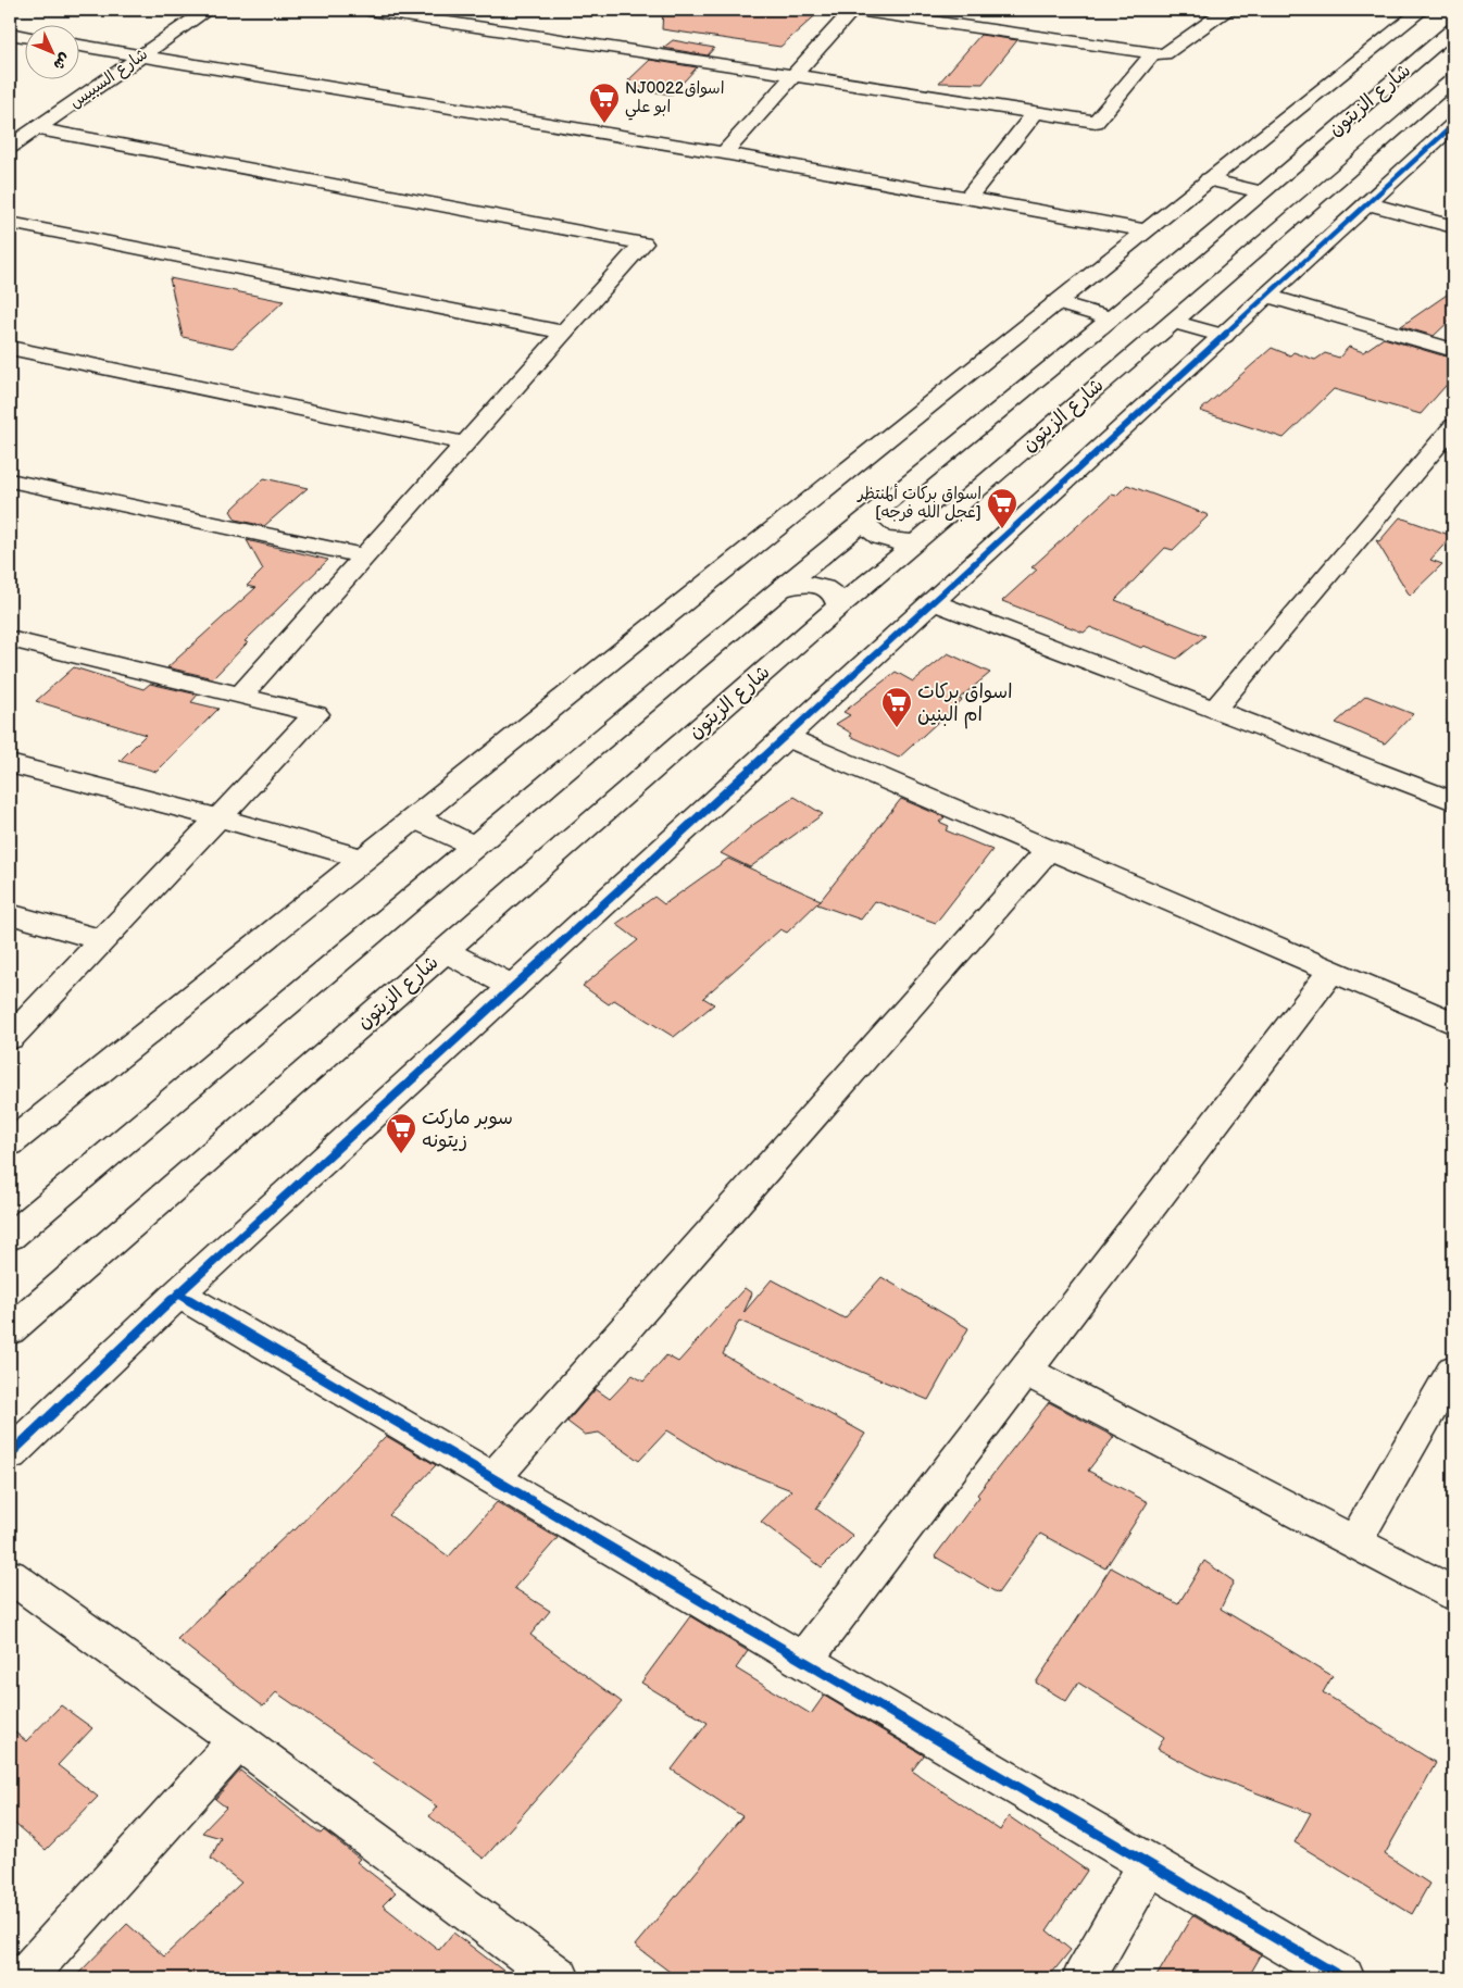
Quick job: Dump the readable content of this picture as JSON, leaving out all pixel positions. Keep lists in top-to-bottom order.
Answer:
{
  "streets": {
    "street": ["شارع السبيس", "شارع الزيتون"]
  },
  "places": {
    "supermarket": [
      "NJ0022اسواق ابو علي",
      "اسواق بركات ألمنتظر [عجل الله فرجه]",
      "اسواق بركات ام البنين",
      "سوبر ماركت زيتونه"
    ]
  },
  "north": "bottom right"
}
